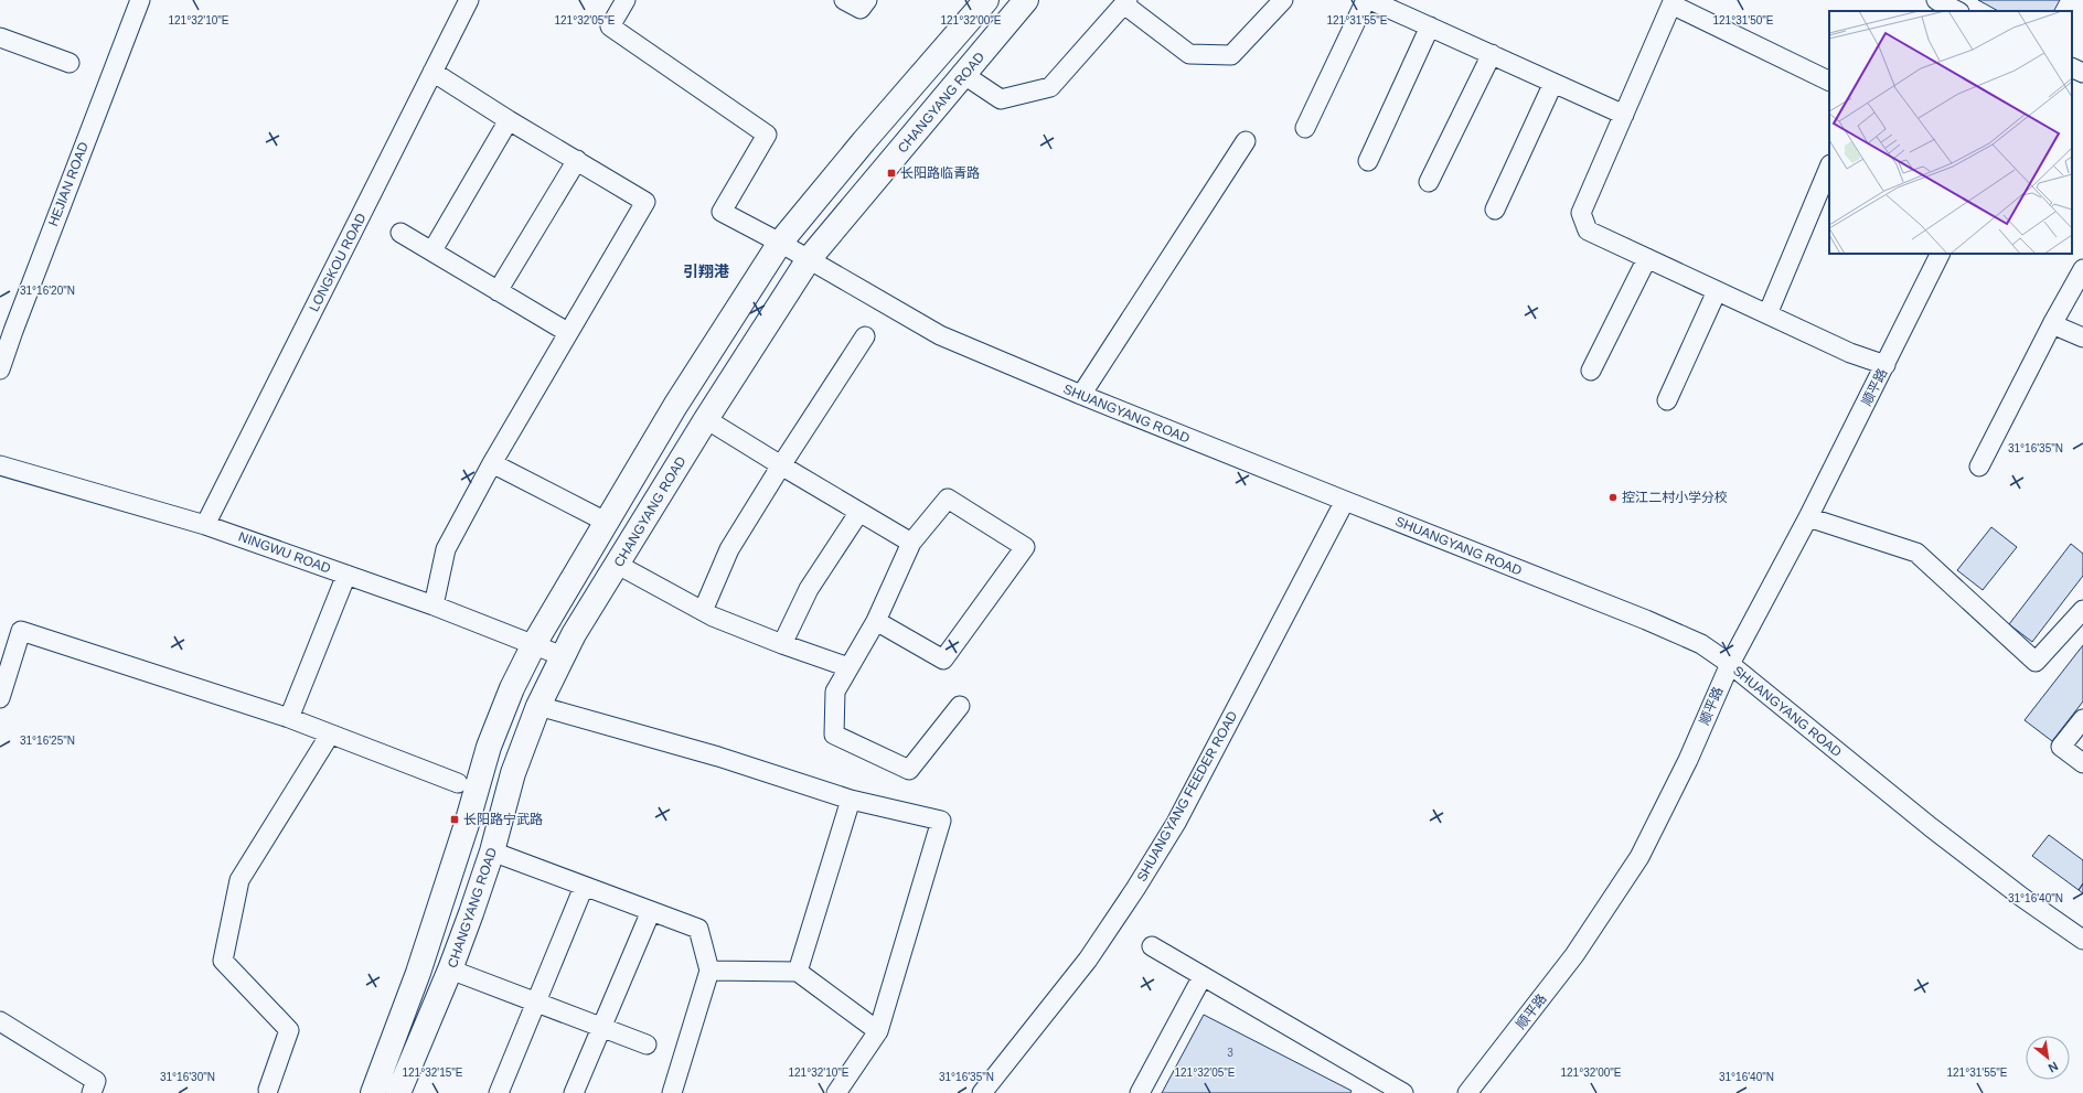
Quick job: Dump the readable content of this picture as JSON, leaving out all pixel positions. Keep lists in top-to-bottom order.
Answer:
{
  "streets": {
    "main road": ["CHANGYANG ROAD"],
    "street": [
      "HEJIAN ROAD",
      "LONGKOU ROAD",
      "顺平路",
      "SHUANGYANG ROAD",
      "NINGWU ROAD",
      "SHUANGYANG FEEDER ROAD"
    ]
  },
  "crossings": [
    ["CHANGYANG ROAD", "SHUANGYANG ROAD"],
    ["CHANGYANG ROAD", "NINGWU ROAD"],
    ["LONGKOU ROAD", "NINGWU ROAD"],
    ["顺平路", "SHUANGYANG ROAD"],
    ["SHUANGYANG ROAD", "SHUANGYANG FEEDER ROAD"]
  ],
  "districts": ["引翔港"],
  "places": {
    "transit": ["长阳路临青路", "长阳路宁武路"],
    "other": ["控江二村小学分校"]
  },
  "house_numbers": ["3"],
  "north": "bottom right",
  "coordinates": [
    "121°32'00\"E",
    "121°32'10\"E",
    "121°32'05\"E",
    "121°31'55\"E",
    "121°31'50\"E",
    "31°16'20\"N",
    "31°16'35\"N",
    "31°16'25\"N",
    "31°16'40\"N",
    "121°32'15\"E",
    "31°16'30\"N"
  ]
}
